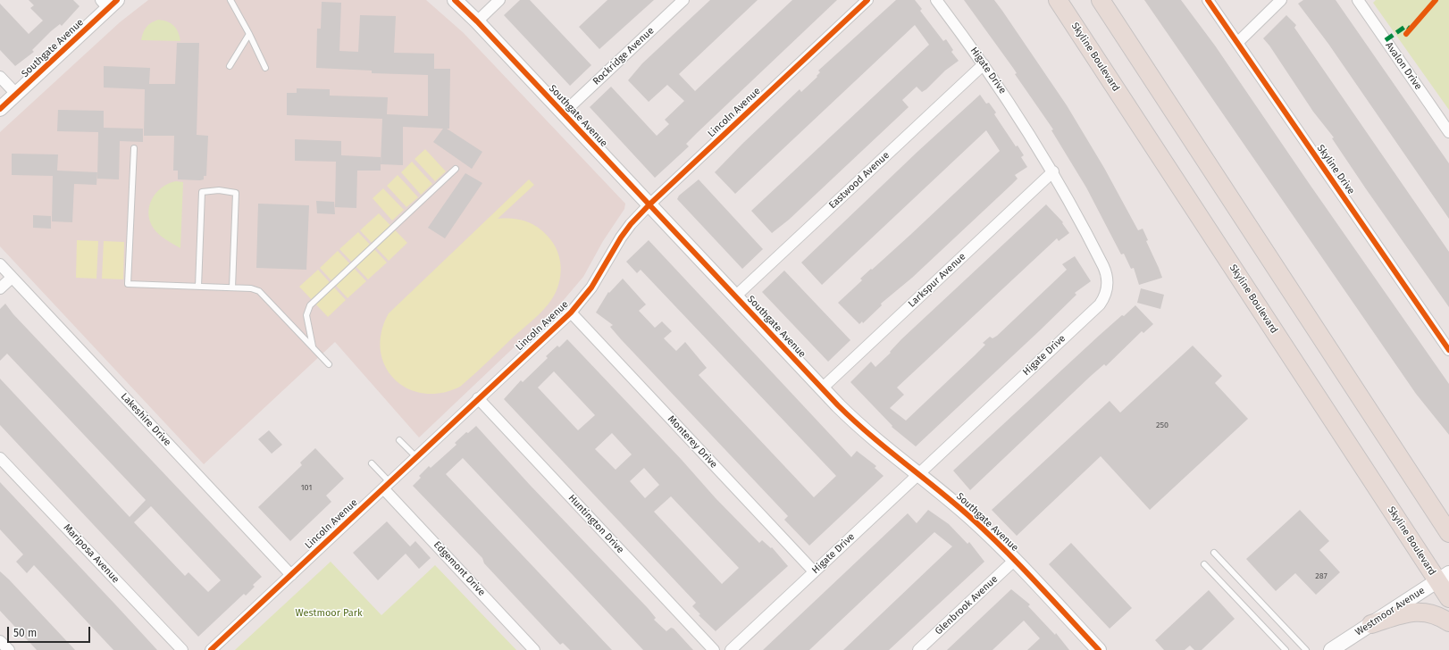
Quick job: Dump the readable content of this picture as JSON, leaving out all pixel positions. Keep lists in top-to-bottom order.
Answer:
{
  "streets": {
    "main road": ["Skyline Boulevard"],
    "street": [
      "Southgate Avenue",
      "Rockridge Avenue",
      "Avalon Drive",
      "Higate Drive",
      "Lincoln Avenue",
      "Skyline Drive",
      "Eastwood Avenue",
      "Larkspur Avenue",
      "Lakeshire Drive",
      "Monterey Drive",
      "Huntington Drive",
      "Mariposa Avenue",
      "Edgemont Drive",
      "Glenbrook Avenue",
      "Westmoor Avenue"
    ]
  },
  "crossings": [
    ["Southgate Avenue", "Rockridge Avenue"],
    ["Southgate Avenue", "Higate Drive"],
    ["Southgate Avenue", "Lincoln Avenue"],
    ["Southgate Avenue", "Eastwood Avenue"],
    ["Southgate Avenue", "Larkspur Avenue"],
    ["Southgate Avenue", "Glenbrook Avenue"],
    ["Skyline Boulevard", "Westmoor Avenue"],
    ["Higate Drive", "Eastwood Avenue"],
    ["Higate Drive", "Larkspur Avenue"],
    ["Higate Drive", "Monterey Drive"],
    ["Lincoln Avenue", "Lakeshire Drive"],
    ["Lincoln Avenue", "Monterey Drive"],
    ["Lincoln Avenue", "Huntington Drive"],
    ["Lincoln Avenue", "Edgemont Drive"]
  ],
  "parks": ["Westmoor Park"],
  "house_numbers": ["250", "101", "287"],
  "scale_bar": "50 m"
}
